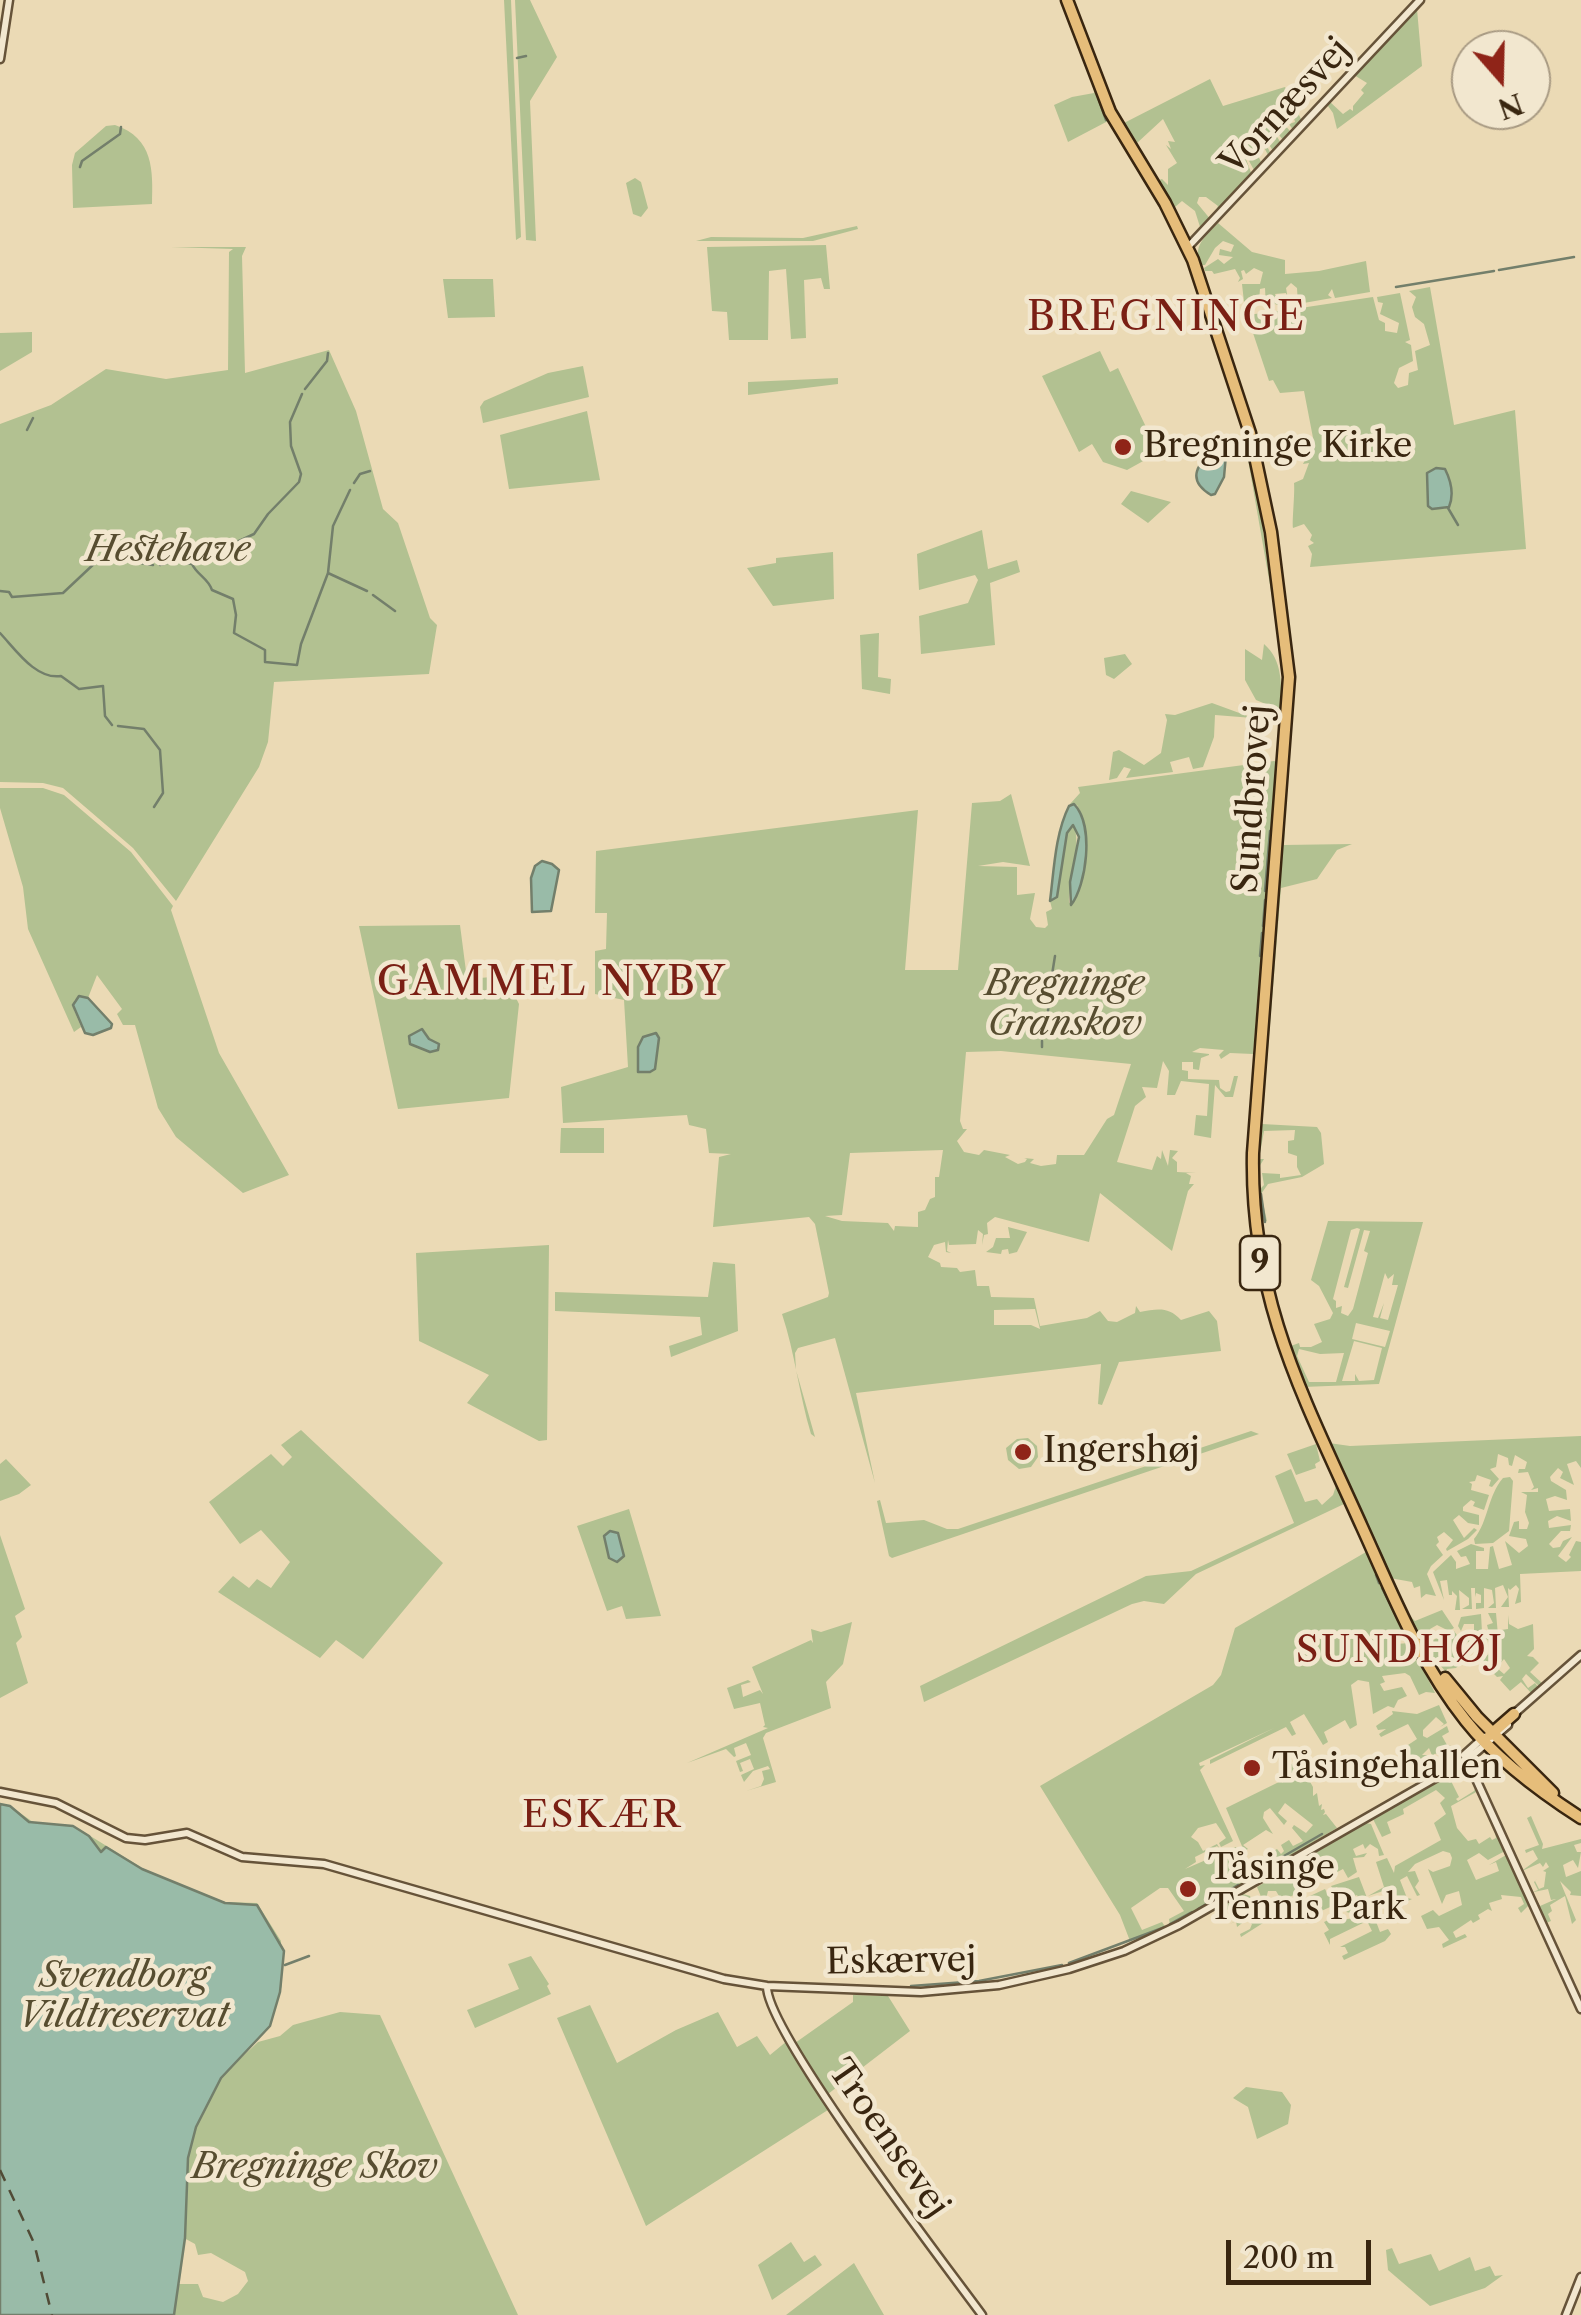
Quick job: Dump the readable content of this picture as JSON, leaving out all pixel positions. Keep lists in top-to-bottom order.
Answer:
{
  "streets": {
    "main road": ["Sundbrovej", "9"],
    "street": ["Vornæsvej", "Eskærvej", "Troensevej"]
  },
  "crossings": [
    ["Vornæsvej", "Sundbrovej"],
    ["Sundbrovej", "Eskærvej"],
    ["Eskærvej", "Troensevej"]
  ],
  "districts": [
    "BREGNINGE",
    "GAMMEL NYBY",
    "SUNDHØJ",
    "ESKÆR"
  ],
  "parks": [
    "Hestehave",
    "Bregninge Granskov",
    "Svendborg Vildtreservat",
    "Bregninge Skov"
  ],
  "places": [
    "Bregninge Kirke",
    "Ingershøj",
    "Tåsingehallen",
    "Tåsinge Tennis Park"
  ],
  "scale_bar": "200 m",
  "north": "bottom"
}
